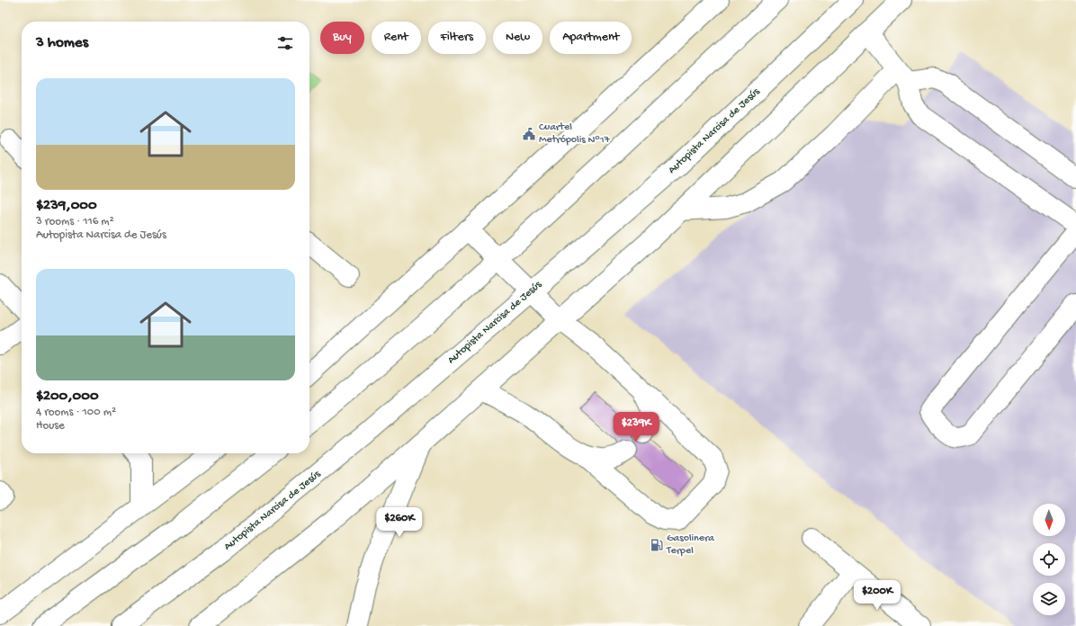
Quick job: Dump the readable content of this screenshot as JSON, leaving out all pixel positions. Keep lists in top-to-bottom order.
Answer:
{
  "streets": {
    "main road": ["Autopista Narcisa de Jesús"]
  },
  "places": {
    "public building": ["Cuartel Metrópolis N°17"],
    "fuel station": ["Gasolinera Terpel"]
  },
  "north": "bottom",
  "page": {
    "chip": [
      "Buy",
      "Rent",
      "Filters",
      "New",
      "Apartment"
    ],
    "heading": "3 homes",
    "list": [
      {
        "name": "$239,000",
        "note": "3 rooms · 116 m² · Autopista Narcisa de Jesús"
      },
      {
        "name": "$200,000",
        "note": "4 rooms · 100 m² · House"
      }
    ],
    "price": ["$239K", "$260K", "$200K"]
  }
}
